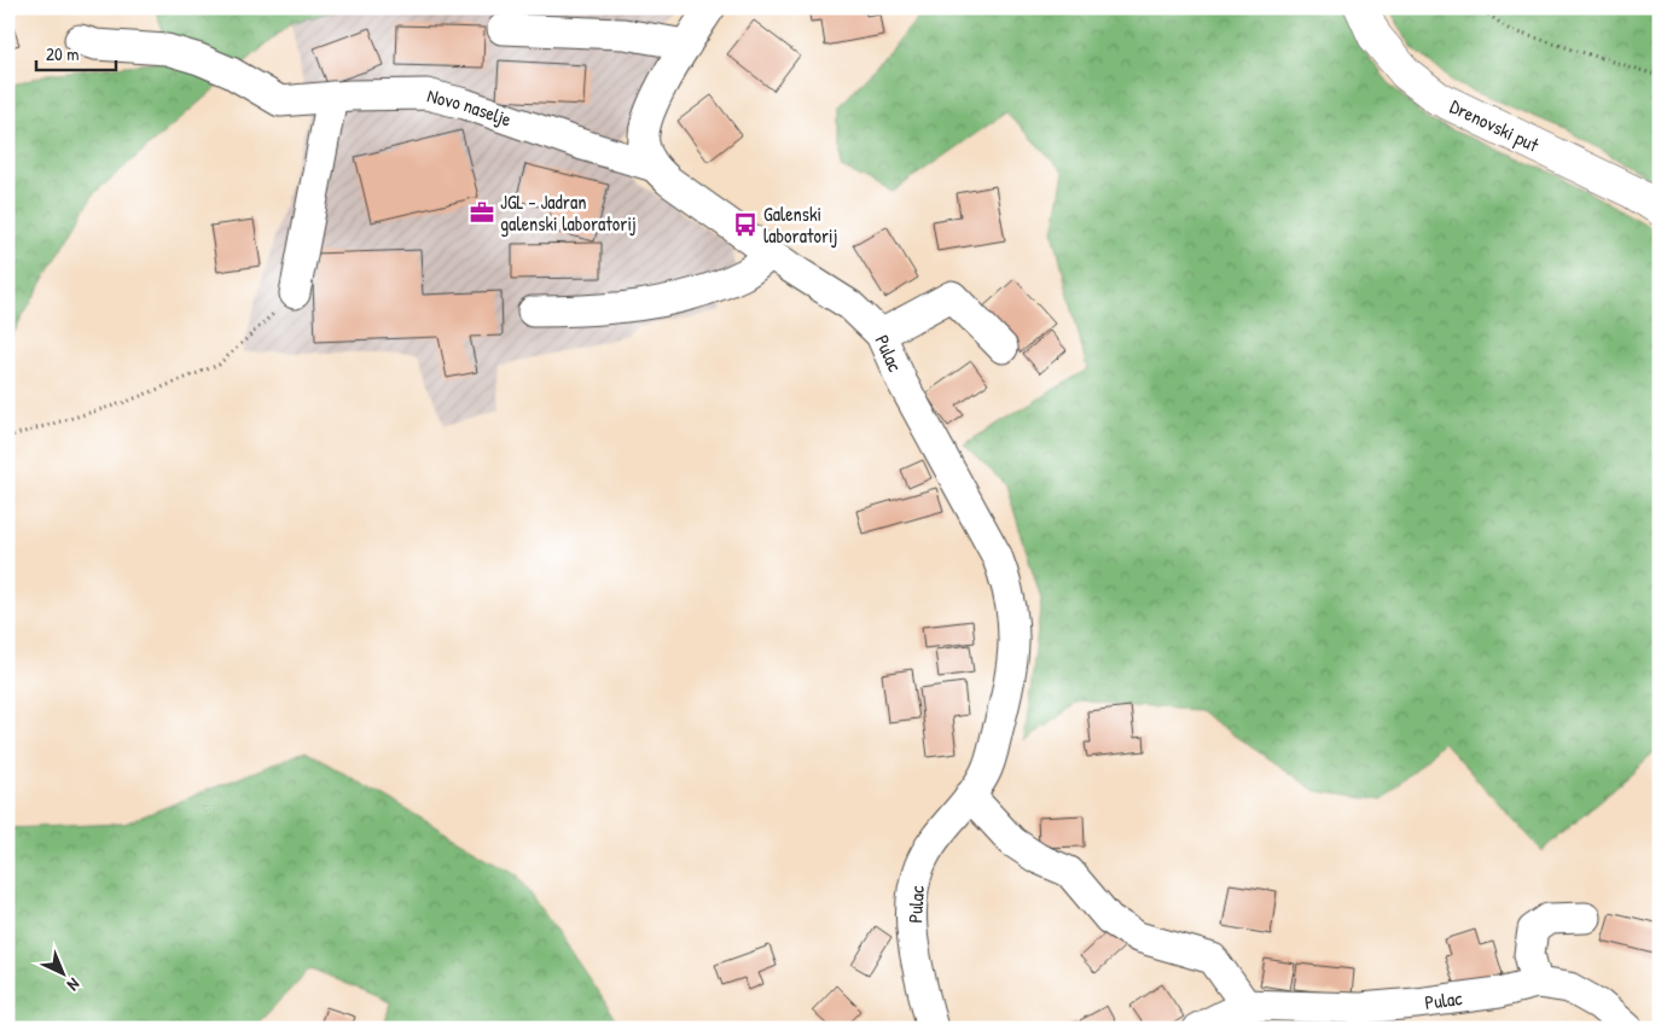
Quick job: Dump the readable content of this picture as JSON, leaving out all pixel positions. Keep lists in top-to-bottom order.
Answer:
{
  "streets": {
    "main road": ["Drenovski put"],
    "street": ["Novo naselje", "Pulac"]
  },
  "crossings": [
    ["Novo naselje", "Pulac"]
  ],
  "places": {
    "office": ["JGL - Jadran galenski laboratorij"],
    "bus stop": ["Galenski laboratorij"]
  },
  "scale_bar": "20 m",
  "north": "bottom right"
}
